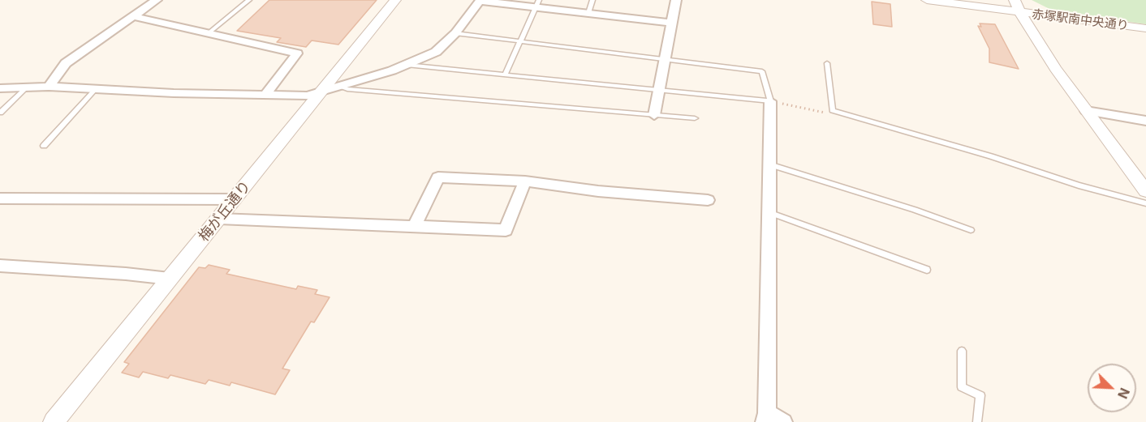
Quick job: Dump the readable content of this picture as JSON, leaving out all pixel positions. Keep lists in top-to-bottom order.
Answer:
{
  "streets": {
    "street": ["赤塚駅南中央通り", "梅が丘通り"]
  },
  "north": "bottom right"
}
